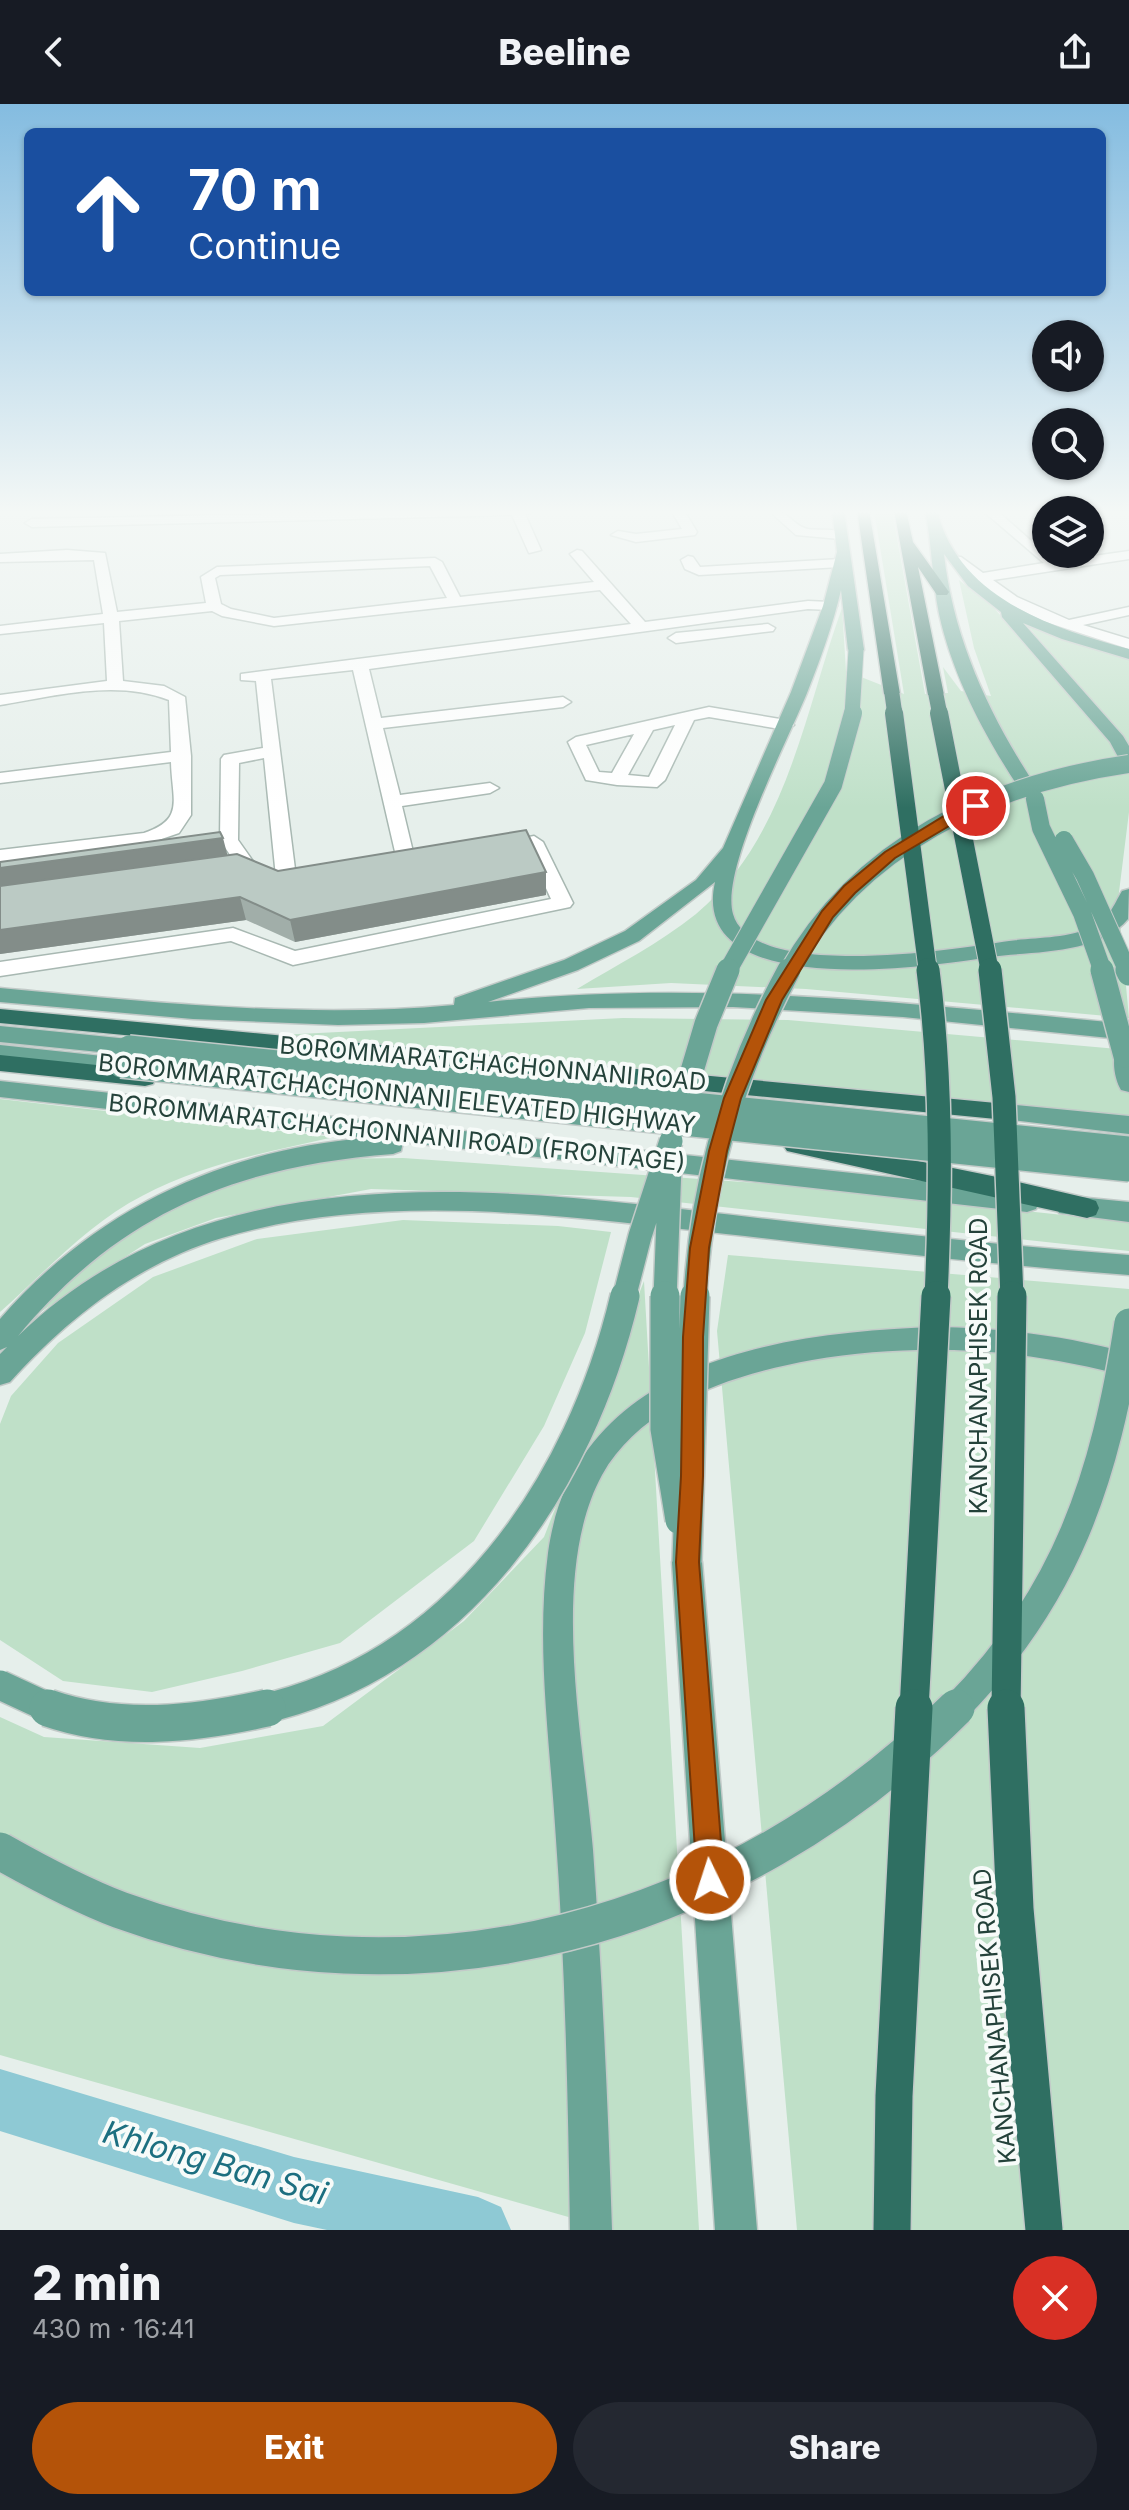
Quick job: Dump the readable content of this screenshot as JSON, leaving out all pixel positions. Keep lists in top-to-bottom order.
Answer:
{
  "streets": {
    "highway": ["BOROMMARATCHACHONNANI ROAD", "KANCHANAPHISEK ROAD"],
    "main road": ["BOROMMARATCHACHONNANI ELEVATED HIGHWAY", "BOROMMARATCHACHONNANI ROAD (FRONTAGE)"]
  },
  "water": ["Khlong Ban Sai"],
  "page": {
    "header": "Beeline",
    "turn": ["70 m", "Continue"],
    "heading": ["2 min", "430 m · 16:41"],
    "buttons": ["Exit", "Share"]
  }
}
